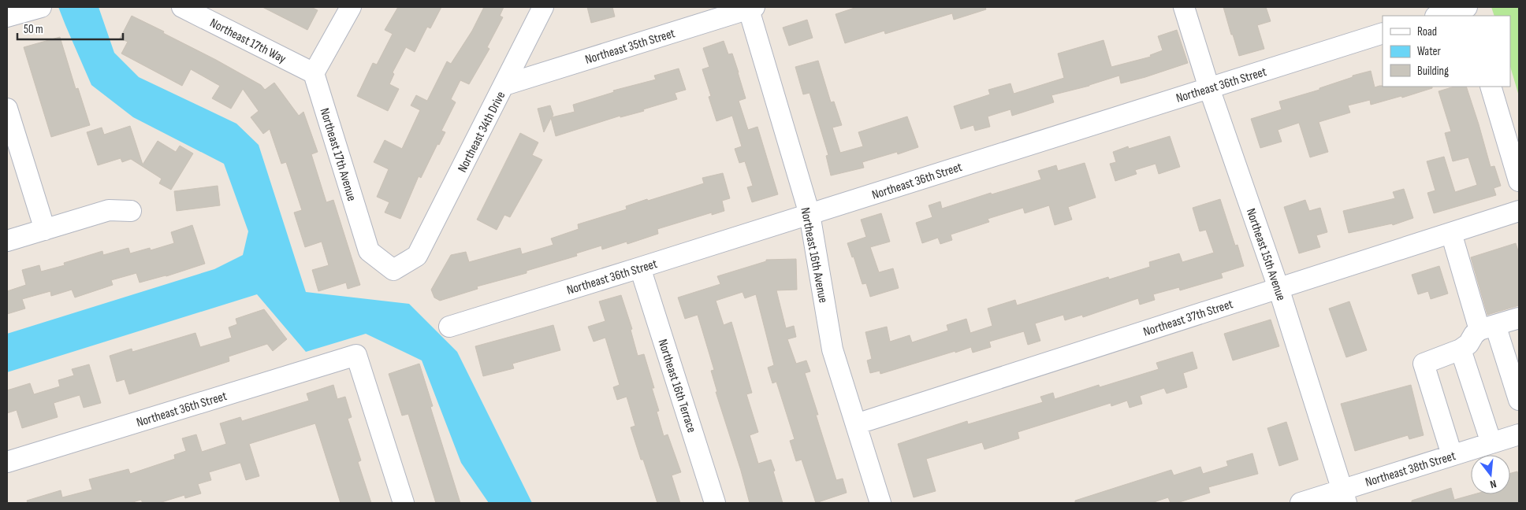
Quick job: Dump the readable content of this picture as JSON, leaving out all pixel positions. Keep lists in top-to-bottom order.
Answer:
{
  "streets": {
    "street": [
      "Northeast 17th Way",
      "Northeast 35th Street",
      "Northeast 36th Street",
      "Northeast 34th Drive",
      "Northeast 17th Avenue",
      "Northeast 15th Avenue",
      "Northeast 16th Avenue",
      "Northeast 37th Street",
      "Northeast 16th Terrace",
      "Northeast 38th Street"
    ]
  },
  "crossings": [
    ["Northeast 17th Way", "Northeast 17th Avenue"],
    ["Northeast 35th Street", "Northeast 34th Drive"],
    ["Northeast 35th Street", "Northeast 16th Avenue"],
    ["Northeast 36th Street", "Northeast 15th Avenue"],
    ["Northeast 36th Street", "Northeast 16th Avenue"],
    ["Northeast 36th Street", "Northeast 16th Terrace"],
    ["Northeast 34th Drive", "Northeast 17th Avenue"],
    ["Northeast 15th Avenue", "Northeast 37th Street"],
    ["Northeast 15th Avenue", "Northeast 38th Street"],
    ["Northeast 16th Avenue", "Northeast 37th Street"]
  ],
  "legend": ["Road", "Water", "Building"],
  "scale_bar": "50 m",
  "north": "bottom"
}
